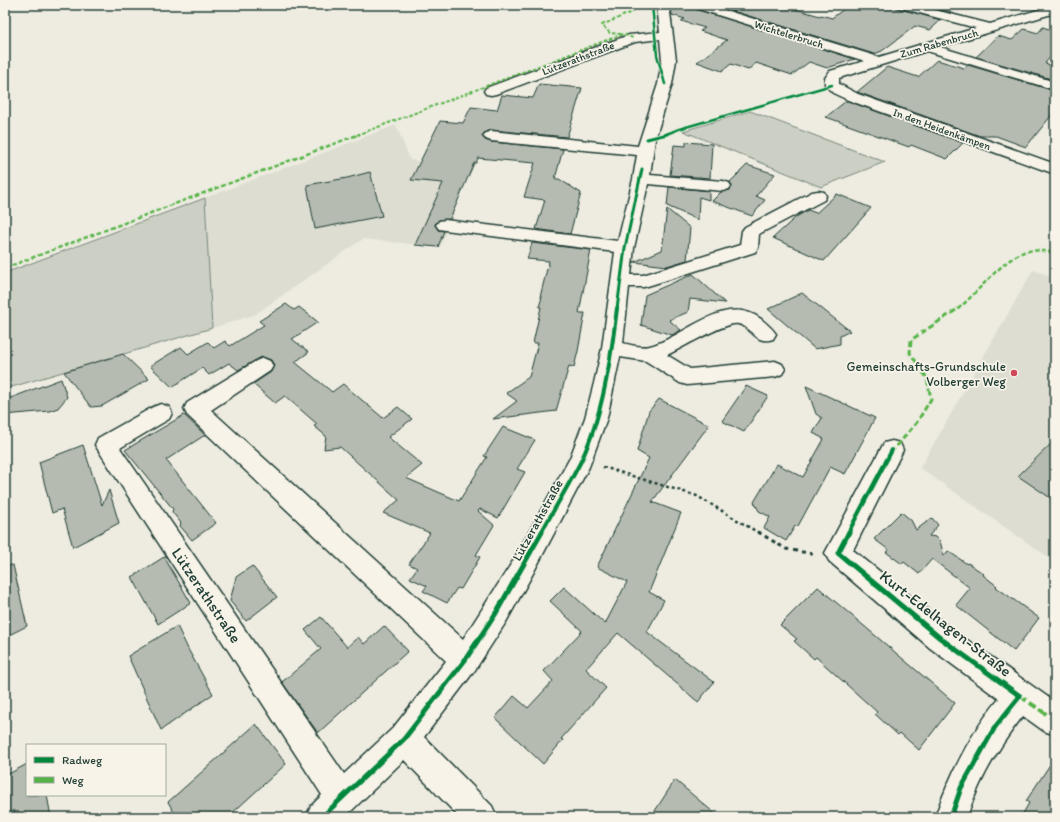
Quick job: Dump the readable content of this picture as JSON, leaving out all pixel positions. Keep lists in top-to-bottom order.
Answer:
{
  "streets": {
    "street": [
      "Wichtelerbruch",
      "Zum Rabenbruch",
      "Lützerathstraße",
      "In den Heidenkämpen",
      "Kurt-Edelhagen-Straße"
    ]
  },
  "crossings": [
    ["Wichtelerbruch", "Zum Rabenbruch"],
    ["Zum Rabenbruch", "In den Heidenkämpen"]
  ],
  "places": ["Gemeinschafts-Grundschule Volberger Weg"],
  "legend": ["Radweg", "Weg"]
}
